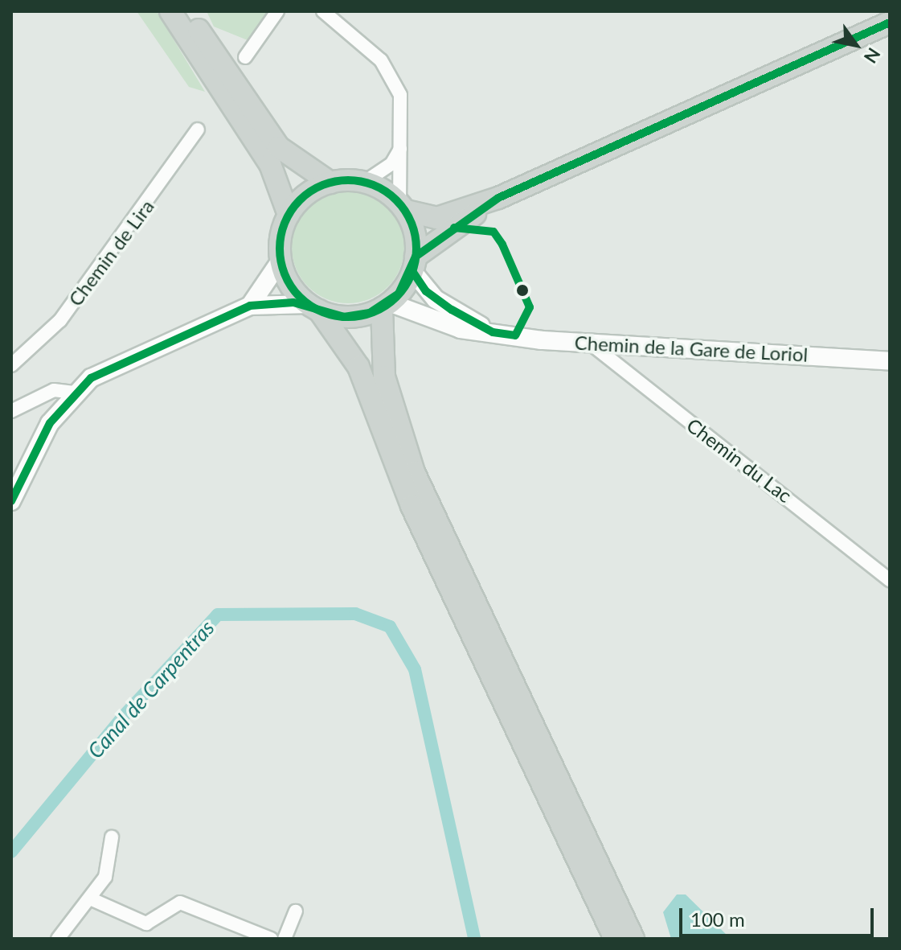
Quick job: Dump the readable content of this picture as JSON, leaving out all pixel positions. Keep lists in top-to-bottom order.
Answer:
{
  "streets": {
    "street": ["Chemin de Lira", "Chemin de la Gare de Loriol", "Chemin du Lac"]
  },
  "crossings": [
    ["Chemin de la Gare de Loriol", "Chemin du Lac"]
  ],
  "water": ["Canal de Carpentras"],
  "scale_bar": "100 m",
  "north": "bottom right"
}
